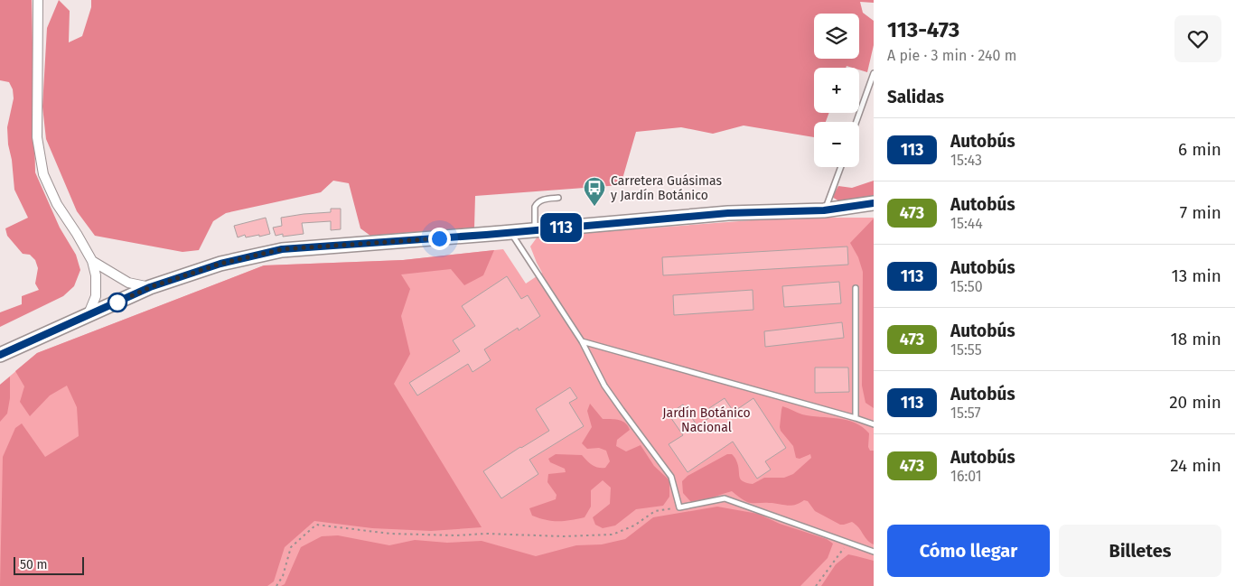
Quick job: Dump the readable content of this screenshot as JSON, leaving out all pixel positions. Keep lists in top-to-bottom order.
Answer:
{
  "parks": ["Jardín Botánico Nacional"],
  "places": {
    "bus stop": ["Carretera Guásimas y Jardín Botánico"]
  },
  "lines": ["bus line 113"],
  "scale_bar": "50 m",
  "page": {
    "on_map": "113",
    "heading": [
      ["113-473", "A pie · 3 min · 240 m"],
      "Salidas"
    ],
    "map_buttons": ["+", "−"],
    "list": [
      {
        "mark": "113",
        "name": "Autobús",
        "note": "15:43",
        "value": "6 min"
      },
      {
        "mark": "473",
        "name": "Autobús",
        "note": "15:44",
        "value": "7 min"
      },
      {
        "mark": "113",
        "name": "Autobús",
        "note": "15:50",
        "value": "13 min"
      },
      {
        "mark": "473",
        "name": "Autobús",
        "note": "15:55",
        "value": "18 min"
      },
      {
        "mark": "113",
        "name": "Autobús",
        "note": "15:57",
        "value": "20 min"
      },
      {
        "mark": "473",
        "name": "Autobús",
        "note": "16:01",
        "value": "24 min"
      }
    ],
    "buttons": ["Cómo llegar", "Billetes"],
    "scale": "50 m"
  }
}
